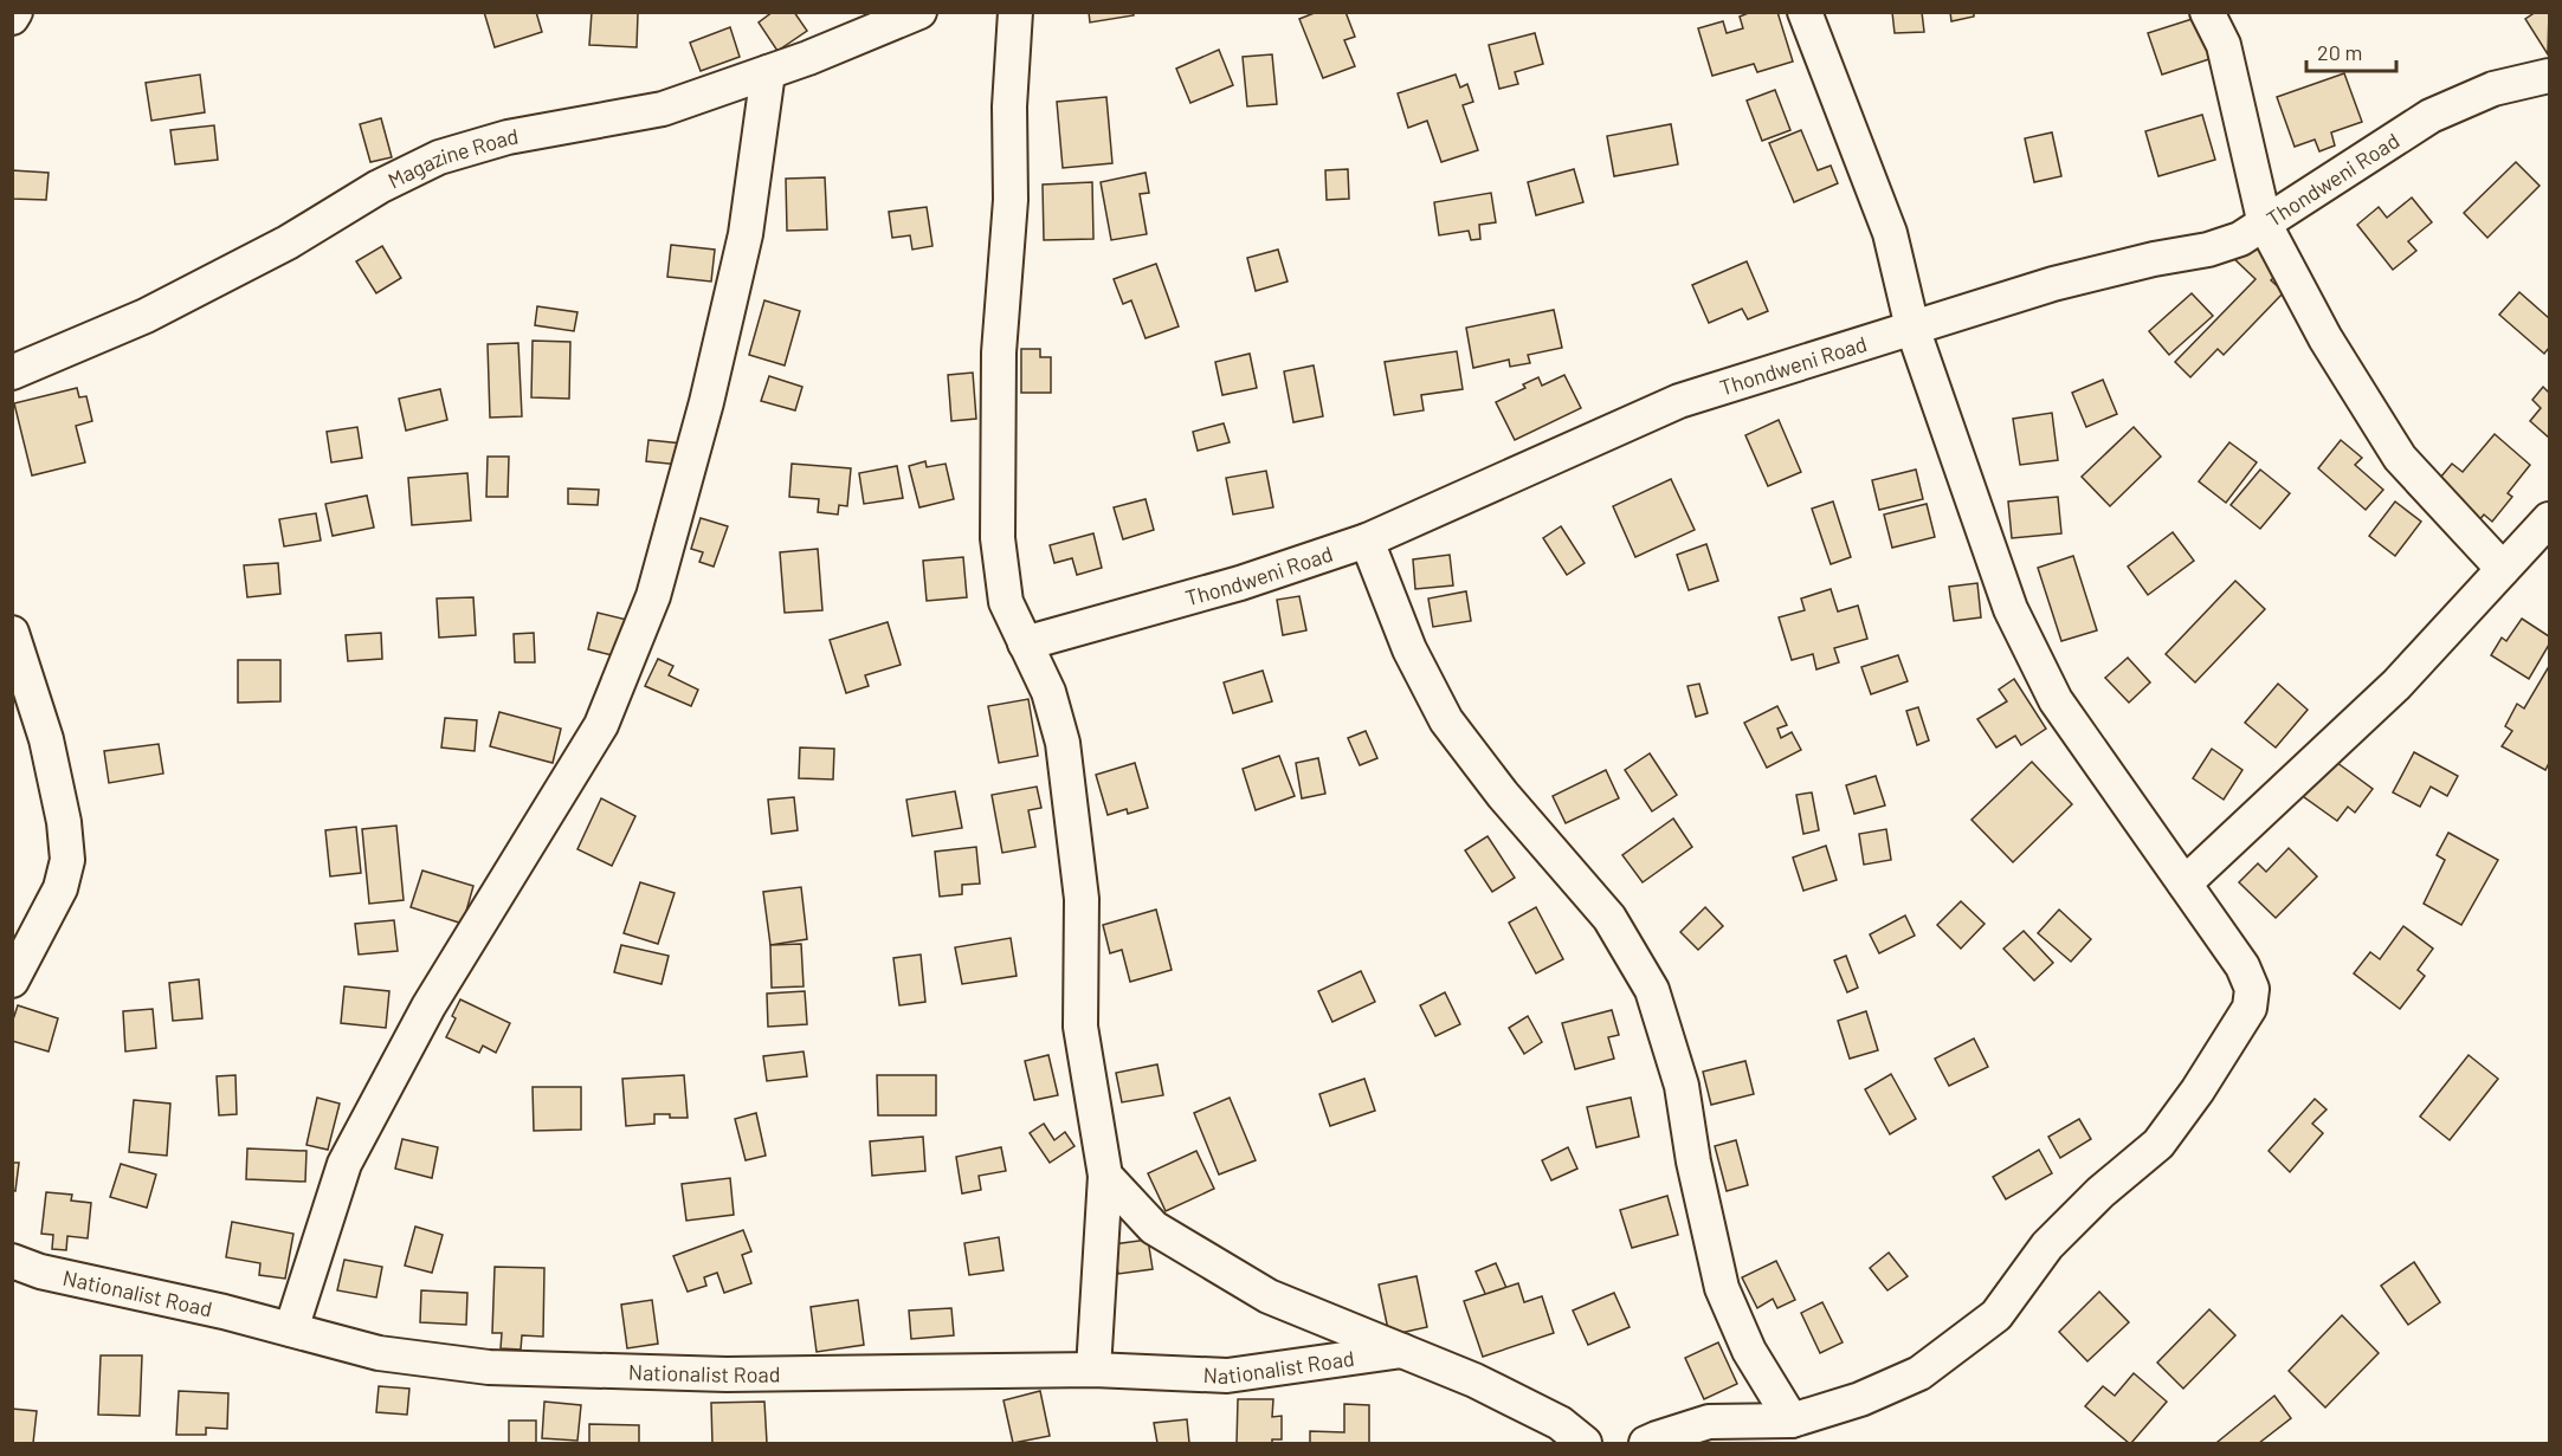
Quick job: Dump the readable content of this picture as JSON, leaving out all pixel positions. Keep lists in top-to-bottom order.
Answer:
{
  "streets": {
    "street": ["Magazine Road", "Thondweni Road", "Nationalist Road"]
  },
  "scale_bar": "20 m"
}
